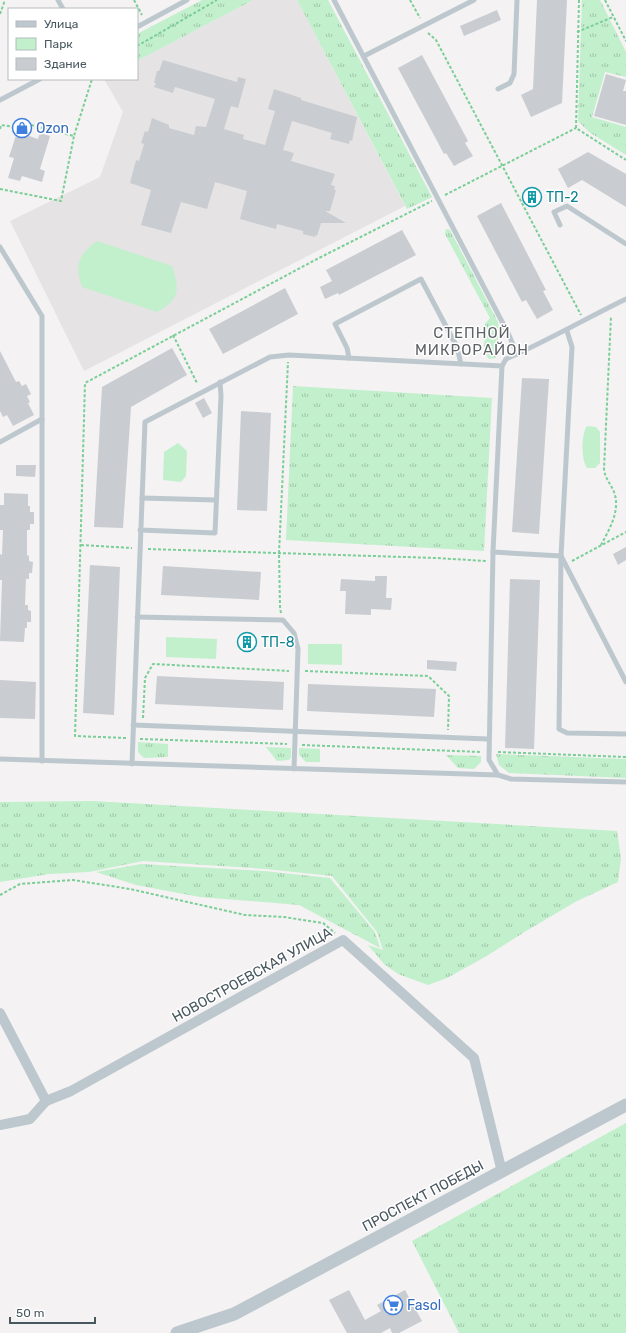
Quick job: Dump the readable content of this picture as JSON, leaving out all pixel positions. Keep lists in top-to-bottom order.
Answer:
{
  "streets": {
    "street": ["НОВОСТРОЕВСКАЯ УЛИЦА", "ПРОСПЕКТ ПОБЕДЫ"]
  },
  "crossings": [
    ["НОВОСТРОЕВСКАЯ УЛИЦА", "ПРОСПЕКТ ПОБЕДЫ"]
  ],
  "districts": ["СТЕПНОЙ МИКРОРАЙОН"],
  "places": {
    "shop": ["Ozon"],
    "building": ["ТП-2", "ТП-8"],
    "supermarket": ["Fasol"]
  },
  "legend": ["Улица", "Парк", "Здание"],
  "scale_bar": "50 m"
}
